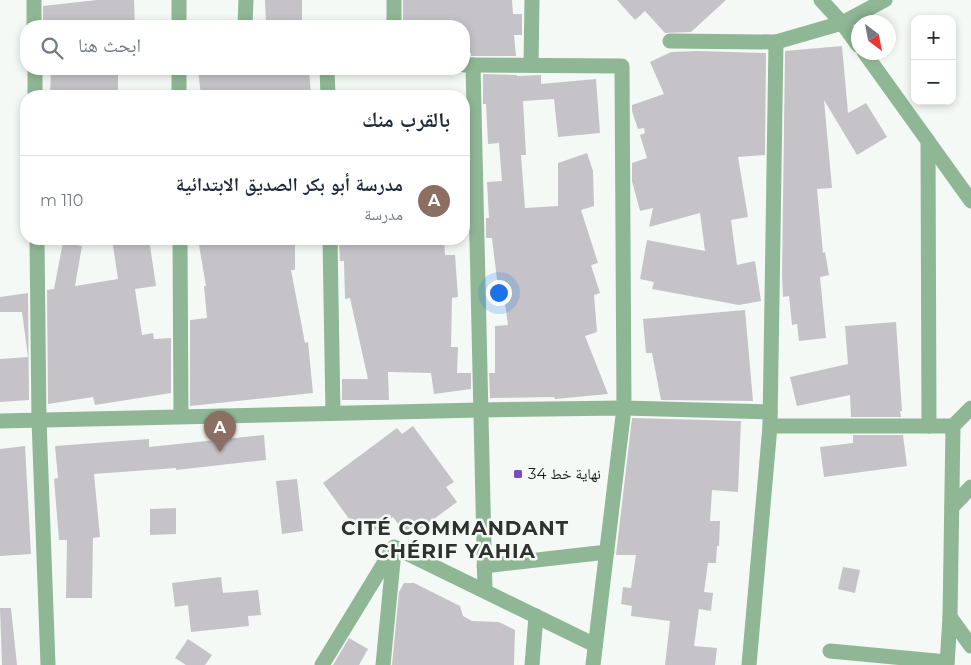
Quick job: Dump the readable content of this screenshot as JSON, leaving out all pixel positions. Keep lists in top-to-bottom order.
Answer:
{
  "districts": ["CITÉ COMMANDANT CHÉRIF YAHIA"],
  "places": {
    "transit": ["نهاية خط 34"]
  },
  "north": "bottom right",
  "page": {
    "map_buttons": ["+", "−"],
    "search": "ابحث هنا",
    "heading": "بالقرب منك",
    "list": [
      {
        "mark": "A",
        "name": "مدرسة أبو بكر الصديق الابتدائية",
        "note": "مدرسة",
        "value": "110 m"
      }
    ],
    "pins": "A"
  }
}
